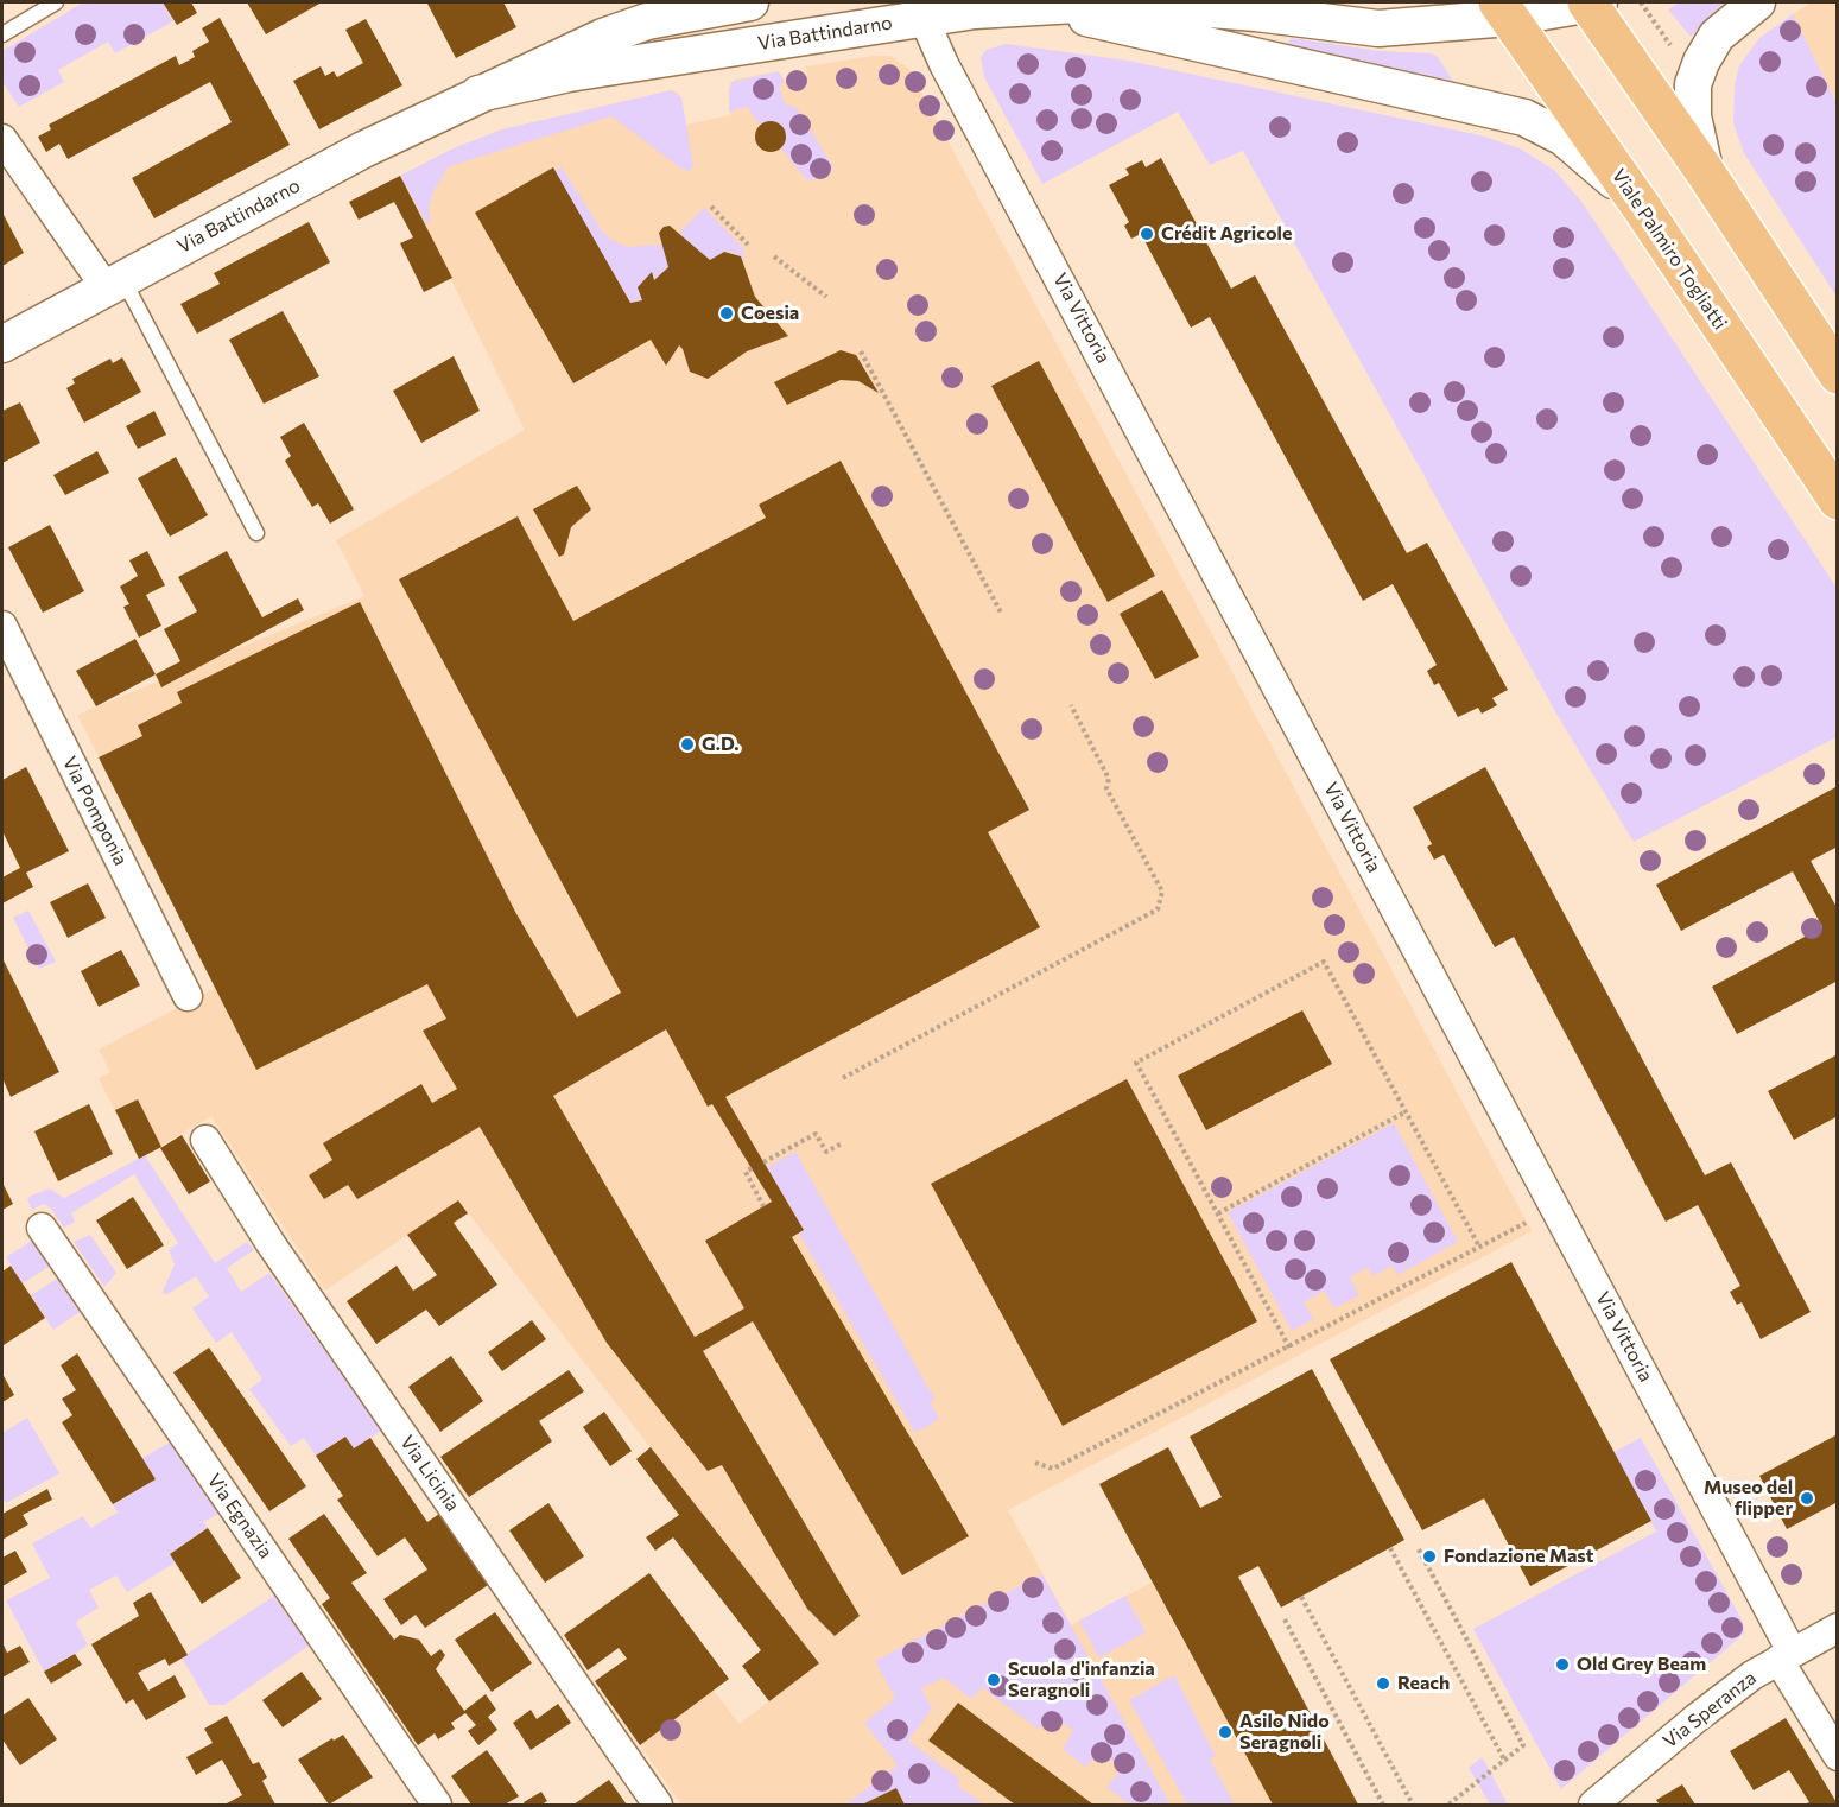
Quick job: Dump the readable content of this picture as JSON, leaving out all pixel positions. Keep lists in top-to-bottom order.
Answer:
{
  "streets": {
    "main road": ["Viale Palmiro Togliatti"],
    "street": [
      "Via Battindarno",
      "Via Vittoria",
      "Via Pomponia",
      "Via Licinia",
      "Via Egnazia",
      "Via Speranza"
    ]
  },
  "crossings": [
    ["Via Battindarno", "Viale Palmiro Togliatti"],
    ["Via Battindarno", "Via Vittoria"],
    ["Via Vittoria", "Via Speranza"]
  ],
  "places": [
    "Crédit Agricole",
    "Coesia",
    "G.D.",
    "Museo del flipper",
    "Fondazione Mast",
    "Old Grey Beam",
    "Scuola d'infanzia Seragnoli",
    "Reach",
    "Asilo Nido Seragnoli"
  ]
}
